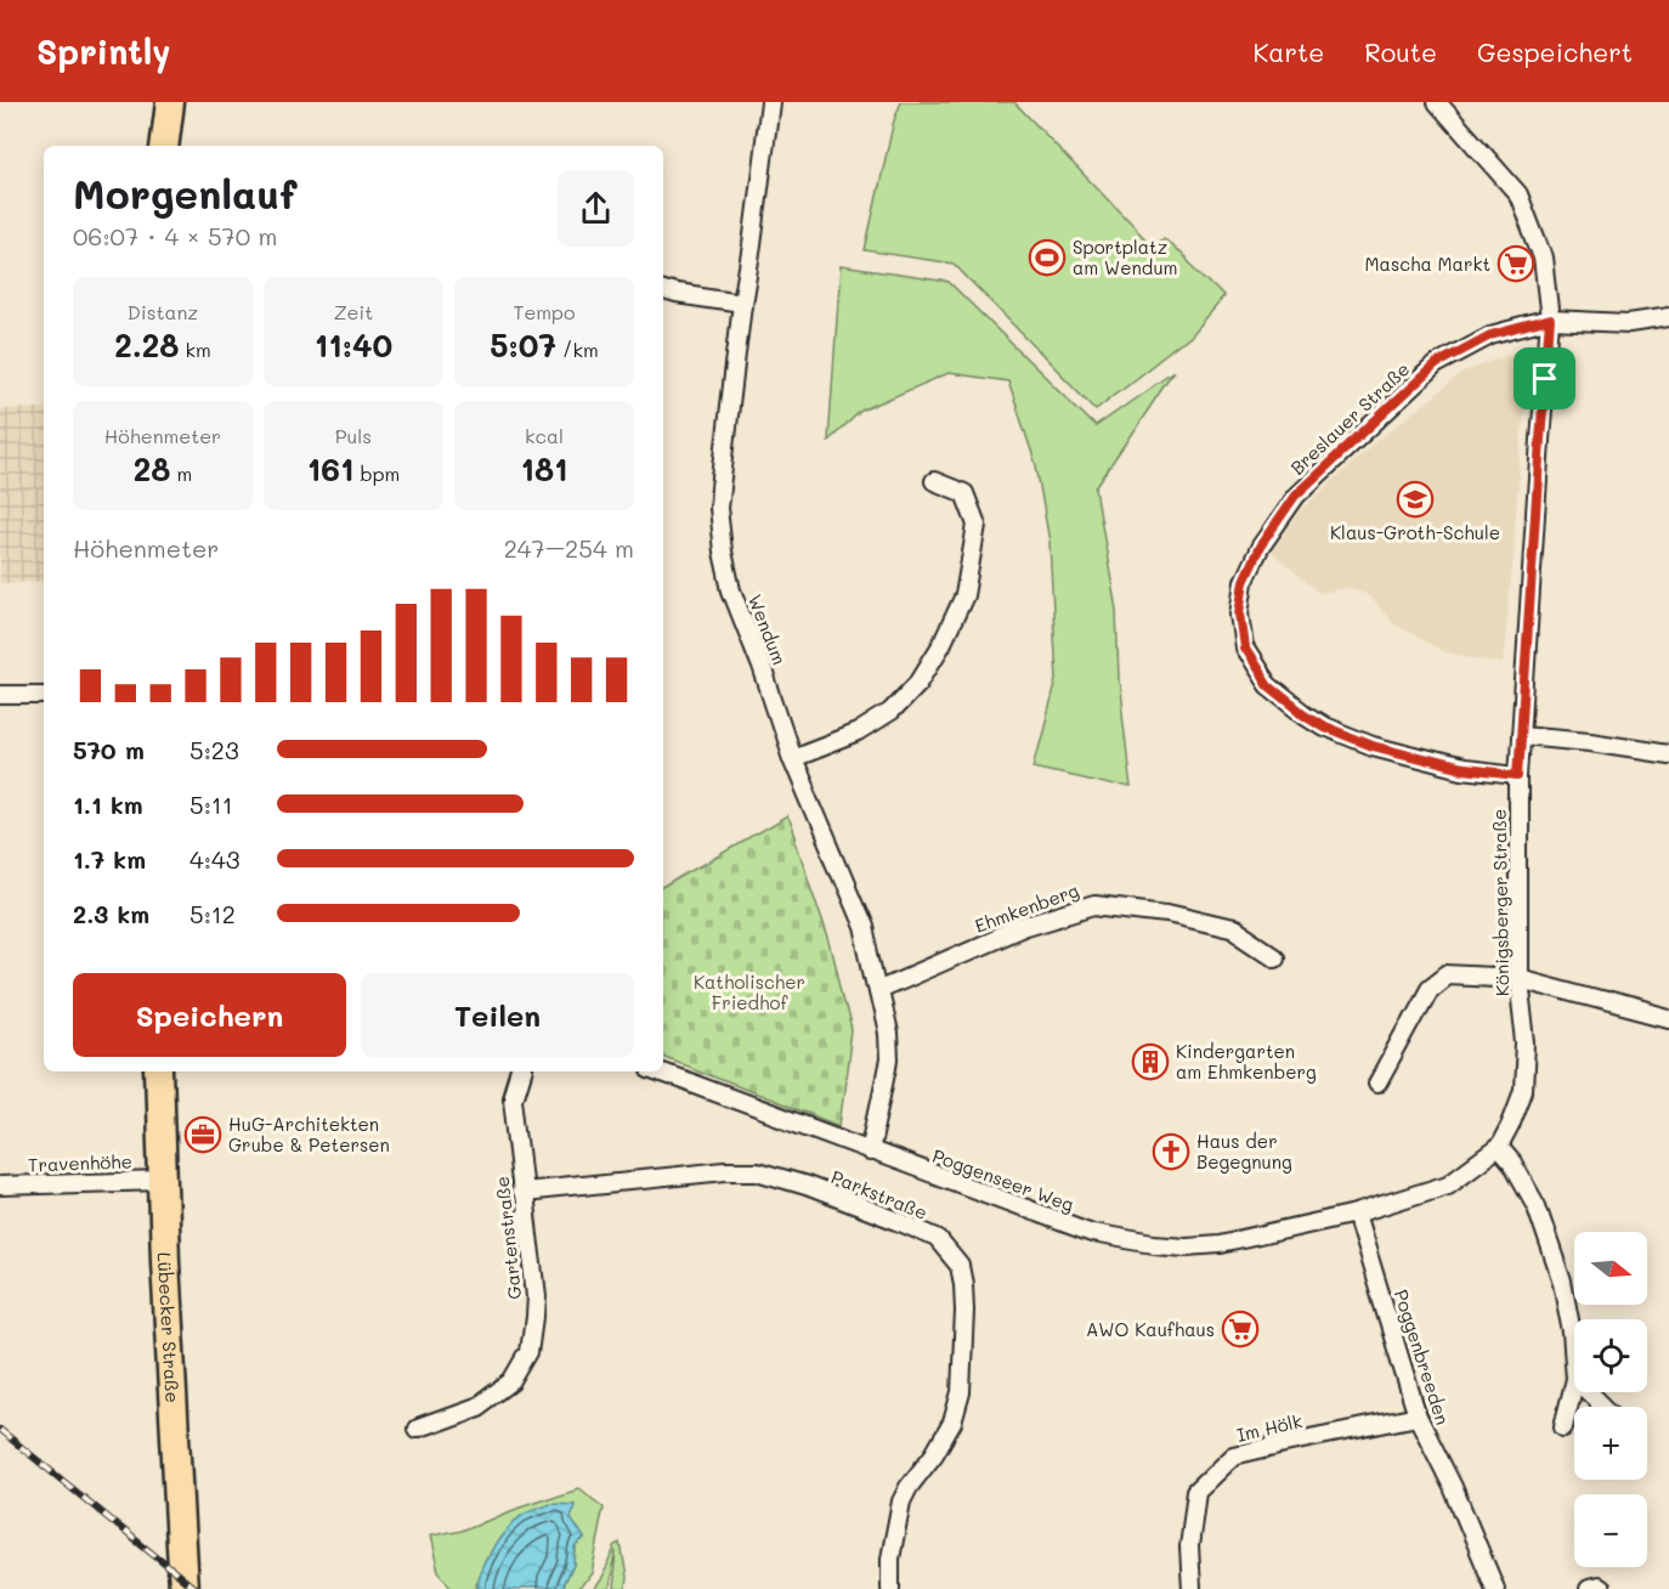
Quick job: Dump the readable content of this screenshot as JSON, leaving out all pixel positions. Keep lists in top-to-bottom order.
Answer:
{
  "streets": {
    "main road": ["Lübecker Straße"],
    "street": [
      "Breslauer Straße",
      "Wendum",
      "Königsberger Straße",
      "Ehmkenberg",
      "Travenhöhe",
      "Poggenseer Weg",
      "Parkstraße",
      "Gartenstraße",
      "Poggenbreeden",
      "Im Hölk"
    ]
  },
  "crossings": [
    ["Breslauer Straße", "Königsberger Straße"],
    ["Wendum", "Ehmkenberg"],
    ["Wendum", "Poggenseer Weg"],
    ["Königsberger Straße", "Poggenseer Weg"],
    ["Königsberger Straße", "Poggenbreeden"],
    ["Travenhöhe", "Lübecker Straße"],
    ["Poggenseer Weg", "Poggenbreeden"],
    ["Parkstraße", "Gartenstraße"],
    ["Poggenbreeden", "Im Hölk"]
  ],
  "parks": ["Katholischer Friedhof"],
  "places": {
    "sports": ["Sportplatz am Wendum"],
    "supermarket": ["Mascha Markt", "AWO Kaufhaus"],
    "school or university": ["Klaus-Groth-Schule"],
    "building": ["Kindergarten am Ehmkenberg"],
    "office": ["HuG-Architekten Grube & Petersen"],
    "church": ["Haus der Begegnung"]
  },
  "north": "right",
  "page": {
    "header": "Sprintly",
    "nav": ["Karte", "Route", "Gespeichert"],
    "heading": ["Morgenlauf", "06:07 · 4 × 570 m"],
    "stats": [
      ["Distanz", "2.28 km"],
      ["Zeit", "11:40"],
      ["Tempo", "5:07 /km"],
      ["Höhenmeter", "28 m"],
      ["Puls", "161 bpm"],
      ["kcal", "181"]
    ],
    "chart": ["Höhenmeter", "247–254 m"],
    "list": [
      {
        "name": "570 m",
        "note": "5:23"
      },
      {
        "name": "1.1 km",
        "note": "5:11"
      },
      {
        "name": "1.7 km",
        "note": "4:43"
      },
      {
        "name": "2.3 km",
        "note": "5:12"
      }
    ],
    "buttons": ["Speichern", "Teilen"],
    "map_buttons": ["+", "−"]
  }
}
